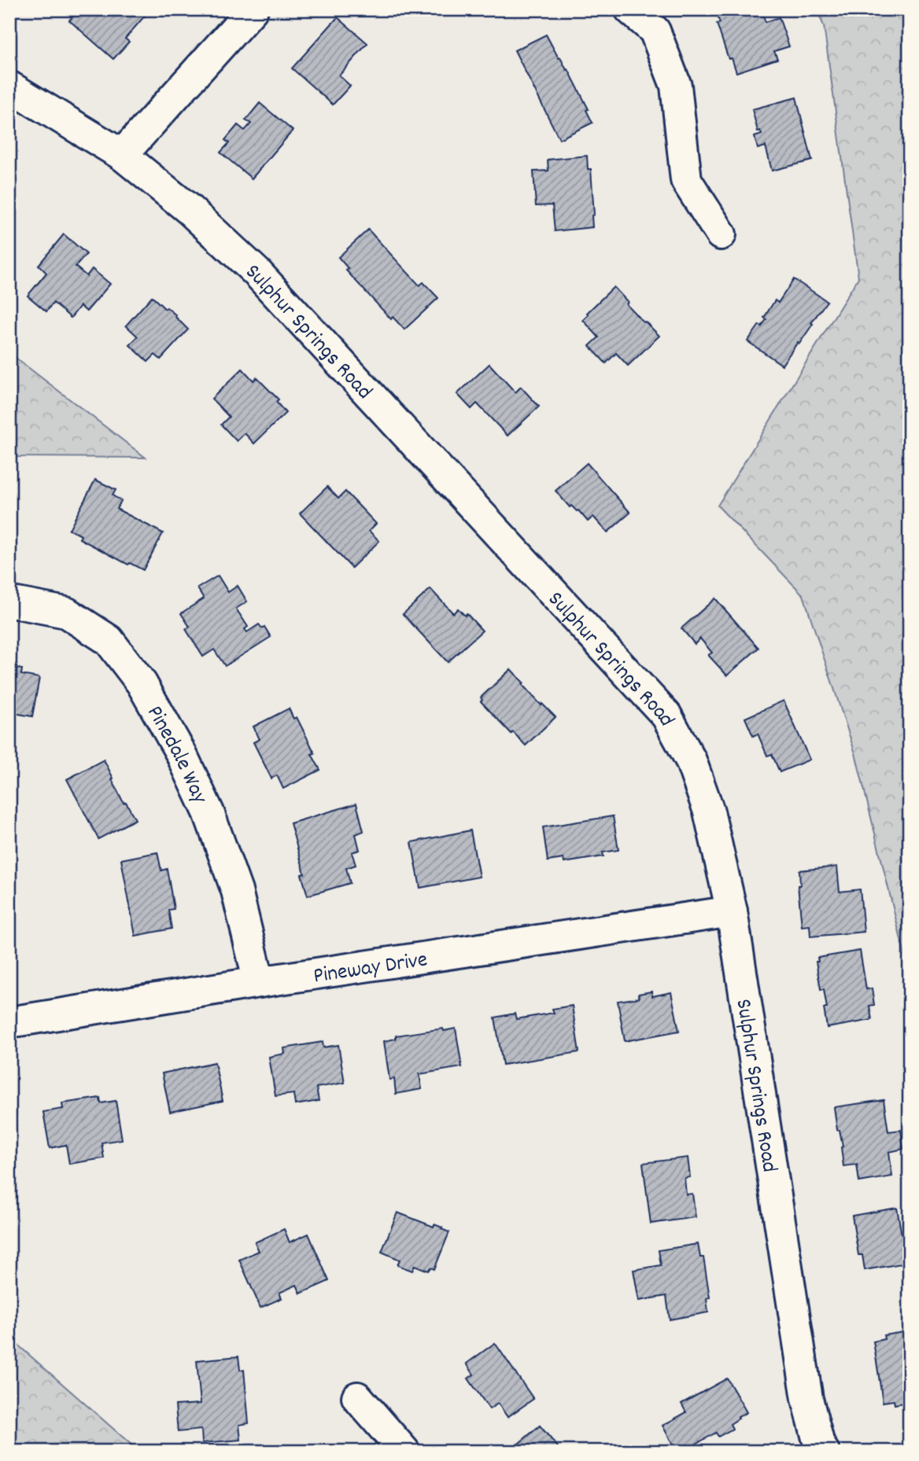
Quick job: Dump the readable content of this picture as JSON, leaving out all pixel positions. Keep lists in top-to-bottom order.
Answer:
{
  "streets": {
    "street": ["Sulphur Springs Road", "Pinedale Way", "Pineway Drive"]
  },
  "crossings": [
    ["Sulphur Springs Road", "Pineway Drive"],
    ["Pinedale Way", "Pineway Drive"]
  ]
}
